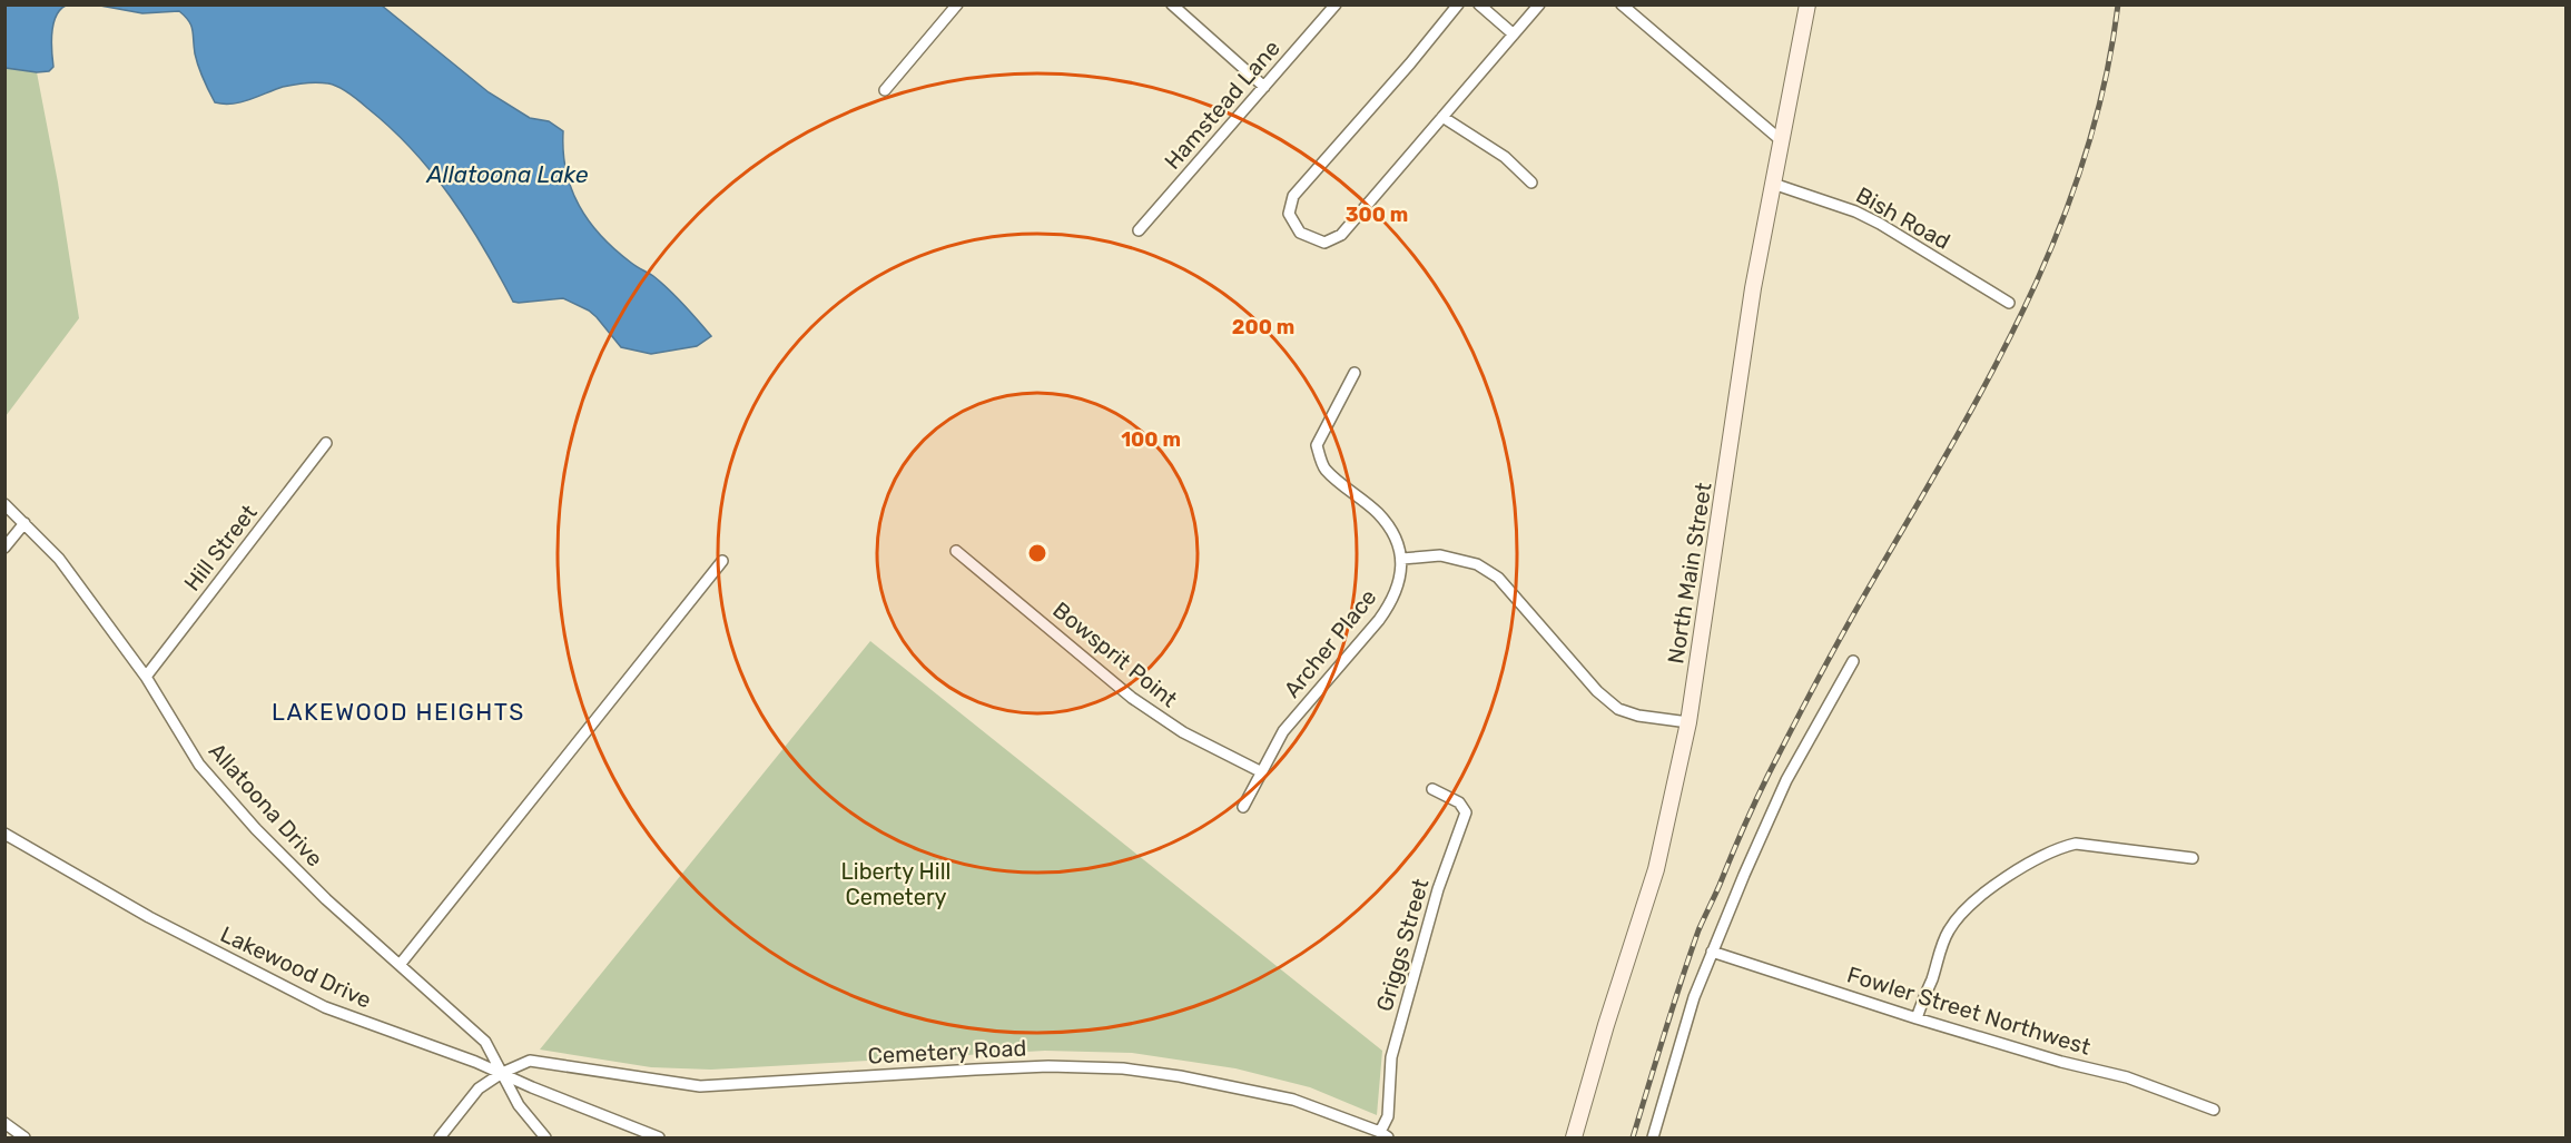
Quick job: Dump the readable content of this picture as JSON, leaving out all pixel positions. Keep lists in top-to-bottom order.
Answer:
{
  "streets": {
    "main road": ["North Main Street"],
    "street": [
      "Hamstead Lane",
      "Bish Road",
      "Hill Street",
      "Archer Place",
      "Bowsprit Point",
      "Allatoona Drive",
      "Griggs Street",
      "Lakewood Drive",
      "Fowler Street Northwest",
      "Cemetery Road"
    ]
  },
  "crossings": [
    ["Bish Road", "North Main Street"],
    ["Hill Street", "Allatoona Drive"],
    ["Archer Place", "Bowsprit Point"],
    ["Allatoona Drive", "Lakewood Drive"],
    ["Allatoona Drive", "Cemetery Road"],
    ["Griggs Street", "Cemetery Road"],
    ["Lakewood Drive", "Cemetery Road"]
  ],
  "districts": ["LAKEWOOD HEIGHTS"],
  "water": ["Allatoona Lake"],
  "parks": ["Liberty Hill Cemetery"],
  "rings": ["300 m", "200 m", "100 m"]
}
